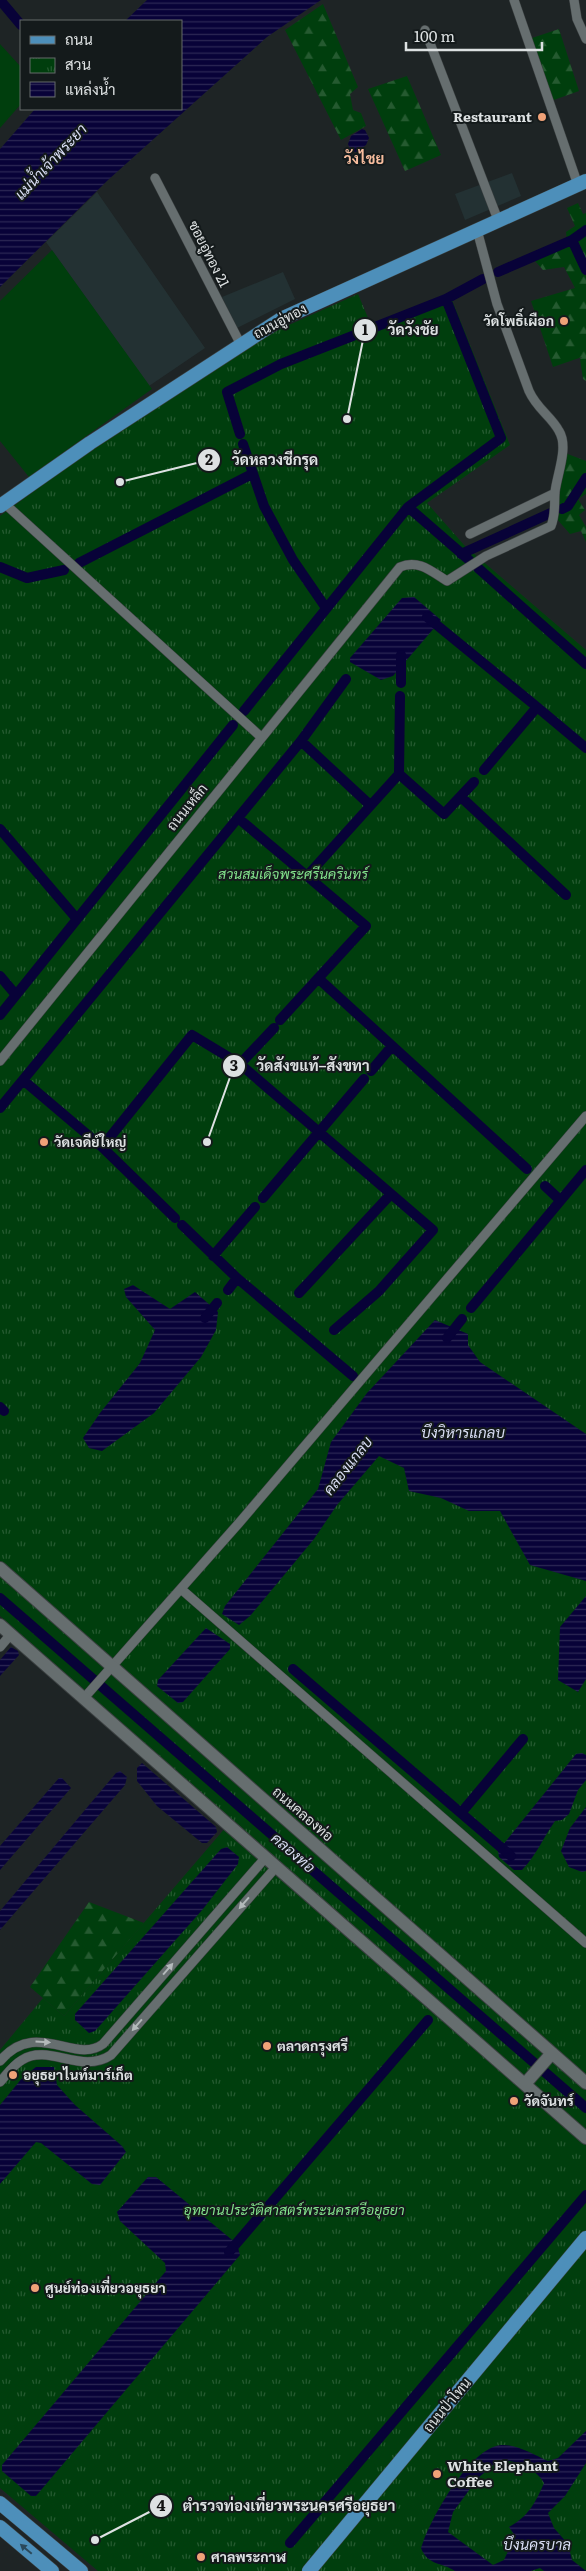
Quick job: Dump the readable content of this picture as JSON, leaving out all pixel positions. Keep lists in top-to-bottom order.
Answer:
{
  "streets": {
    "main road": ["ถนนอู่ทอง", "ถนนป่าโทน"],
    "street": ["ซอยอู่ทอง 21", "ถนนเหล็ก", "ถนนคลองท่อ"]
  },
  "crossings": [
    ["ซอยอู่ทอง 21", "ถนนอู่ทอง"]
  ],
  "districts": ["วังไชย"],
  "water": [
    "แม่น้ำเจ้าพระยา",
    "บึงวิหารแกลบ",
    "คลองแกลบ",
    "คลองท่อ",
    "บึงนครบาล"
  ],
  "parks": ["สวนสมเด็จพระศรีนครินทร์", "อุทยานประวัติศาสตร์พระนครศรีอยุธยา"],
  "places": [
    "Restaurant",
    "วัดโพธิ์เผือก",
    "วัดวังชัย",
    "วัดหลวงชีกรุด",
    "วัดเจดีย์ใหญ่",
    "วัดสังขแท้–สังขทา",
    "ตลาดกรุงศรี",
    "อยุธยาไนท์มาร์เก็ต",
    "วัดจันทร์",
    "ศูนย์ท่องเที่ยวอยุธยา",
    "White Elephant Coffee",
    "ตำรวจท่องเที่ยวพระนครศรีอยุธยา",
    "ศาลพระกาฬ"
  ],
  "legend": ["ถนน", "สวน", "แหล่งน้ำ"],
  "scale_bar": "100 m"
}
